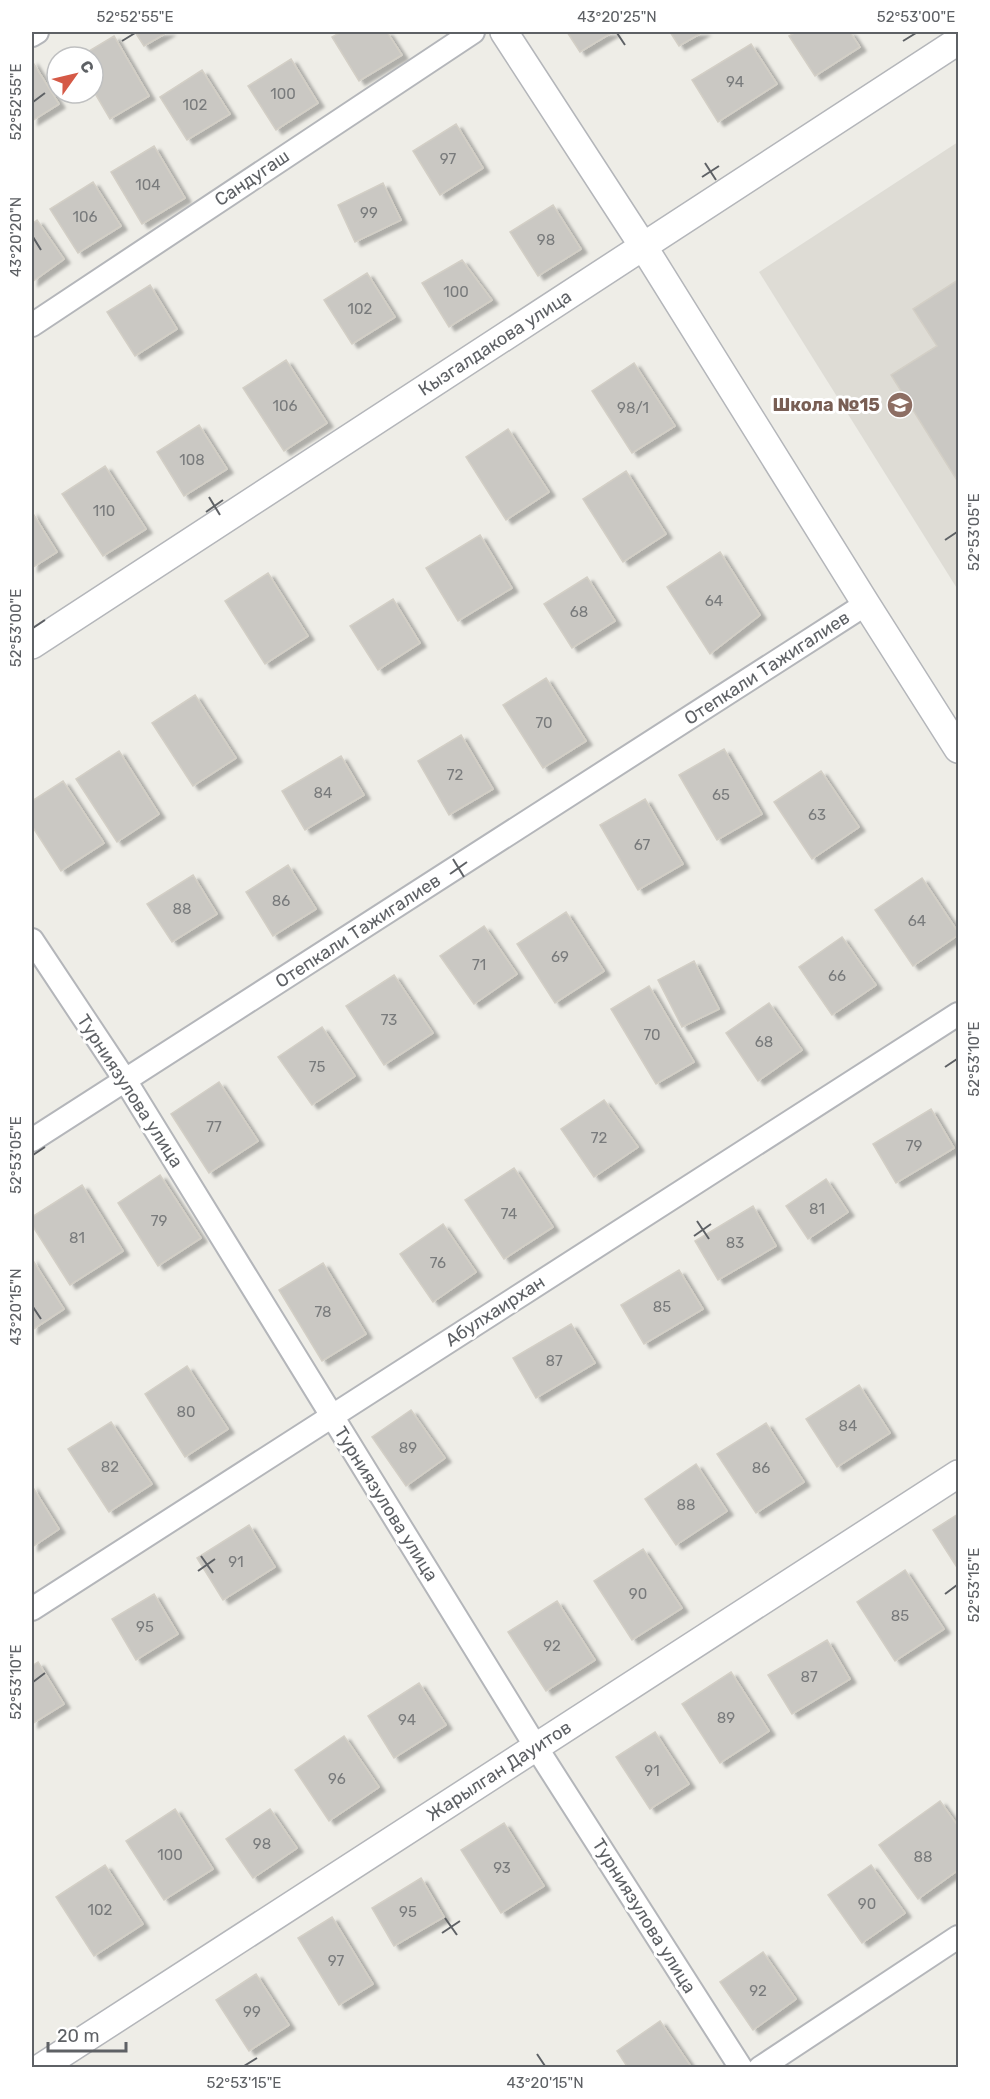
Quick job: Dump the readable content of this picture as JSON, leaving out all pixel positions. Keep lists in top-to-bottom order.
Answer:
{
  "streets": {
    "street": [
      "Сандугаш",
      "Кызгалдакова улица",
      "Отепкали Тажигалиев",
      "Турниязулова улица",
      "Абулхаирхан",
      "Жарылган Дауитов"
    ]
  },
  "crossings": [
    ["Отепкали Тажигалиев", "Турниязулова улица"],
    ["Турниязулова улица", "Абулхаирхан"],
    ["Турниязулова улица", "Жарылган Дауитов"]
  ],
  "places": {
    "school or university": ["Школа №15"]
  },
  "house_numbers": [
    "94",
    "100",
    "102",
    "97",
    "104",
    "99",
    "106",
    "98",
    "100",
    "102",
    "106",
    "98/1",
    "108",
    "110",
    "64",
    "68",
    "70",
    "72",
    "84",
    "65",
    "63",
    "67",
    "86",
    "88",
    "64",
    "69",
    "71",
    "66",
    "73",
    "70",
    "68",
    "75",
    "77",
    "72",
    "79",
    "81",
    "74",
    "79",
    "81",
    "83",
    "76",
    "85",
    "78",
    "87",
    "80",
    "84",
    "89",
    "82",
    "86",
    "88",
    "91",
    "90",
    "85",
    "95",
    "92",
    "87",
    "89",
    "94",
    "91",
    "96",
    "98",
    "100",
    "88",
    "93",
    "90",
    "102",
    "95",
    "97",
    "92",
    "99"
  ],
  "scale_bar": "20 m",
  "north": "top right",
  "coordinates": [
    "52°52'55\"E",
    "43°20'25\"N",
    "52°53'00\"E",
    "43°20'20\"N",
    "52°53'05\"E",
    "52°53'10\"E",
    "43°20'15\"N",
    "52°53'15\"E"
  ]
}
